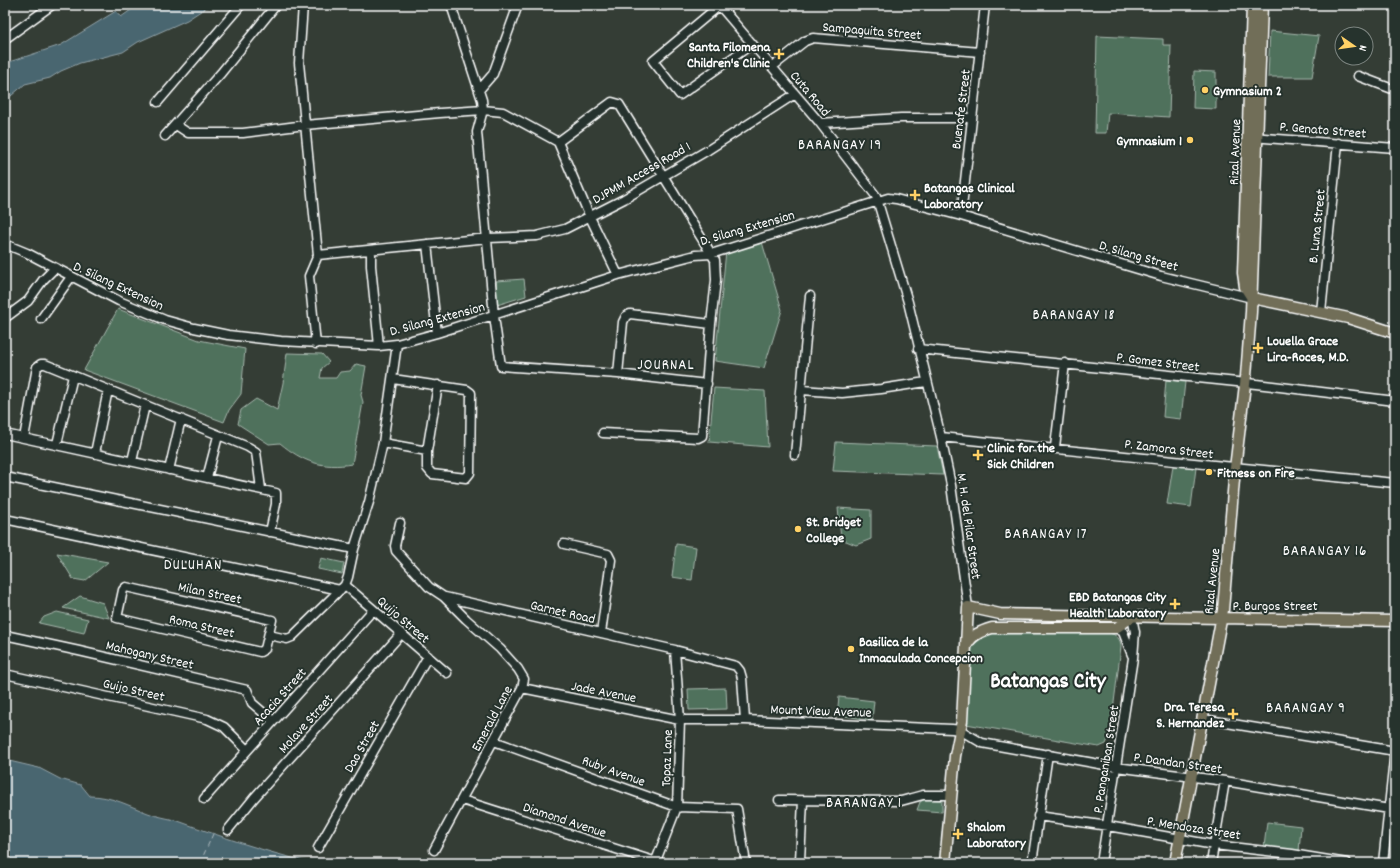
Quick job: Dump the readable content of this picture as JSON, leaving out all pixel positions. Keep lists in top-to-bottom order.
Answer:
{
  "streets": {
    "main road": [
      "Rizal Avenue",
      "D. Silang Street",
      "M. H. del Pilar Street",
      "P. Burgos Street"
    ],
    "street": [
      "Sampaguita Street",
      "Cuta Road",
      "Buenafe Street",
      "P. Genato Street",
      "DJPMM Access Road 1",
      "B. Luna Street",
      "D. Silang Extension",
      "P. Gomez Street",
      "P. Zamora Street",
      "Milan Street",
      "Garnet Road",
      "Quijo Street",
      "Roma Street",
      "Mahogany Street",
      "Guijo Street",
      "Jade Avenue",
      "Acacia Street",
      "Mount View Avenue",
      "Emerald Lane",
      "Molave Street",
      "Dao Street",
      "Topaz Lane",
      "P. Panganiban Street",
      "P. Dandan Street",
      "Ruby Avenue",
      "Diamond Avenue",
      "P. Mendoza Street"
    ]
  },
  "crossings": [
    ["Sampaguita Street", "Cuta Road"],
    ["Sampaguita Street", "Buenafe Street"],
    ["Cuta Road", "DJPMM Access Road 1"],
    ["Cuta Road", "D. Silang Extension"],
    ["Cuta Road", "D. Silang Street"],
    ["Cuta Road", "M. H. del Pilar Street"],
    ["Buenafe Street", "D. Silang Street"],
    ["P. Genato Street", "Rizal Avenue"],
    ["P. Genato Street", "B. Luna Street"],
    ["Rizal Avenue", "D. Silang Street"],
    ["Rizal Avenue", "P. Gomez Street"],
    ["Rizal Avenue", "P. Zamora Street"],
    ["Rizal Avenue", "P. Burgos Street"],
    ["Rizal Avenue", "P. Dandan Street"],
    ["Rizal Avenue", "P. Mendoza Street"],
    ["B. Luna Street", "D. Silang Street"],
    ["D. Silang Extension", "D. Silang Street"],
    ["D. Silang Extension", "M. H. del Pilar Street"],
    ["D. Silang Street", "M. H. del Pilar Street"],
    ["P. Gomez Street", "M. H. del Pilar Street"],
    ["P. Zamora Street", "M. H. del Pilar Street"],
    ["M. H. del Pilar Street", "P. Burgos Street"],
    ["M. H. del Pilar Street", "Mount View Avenue"],
    ["M. H. del Pilar Street", "P. Dandan Street"],
    ["Milan Street", "Roma Street"],
    ["P. Burgos Street", "P. Panganiban Street"],
    ["Garnet Road", "Mount View Avenue"],
    ["Garnet Road", "Emerald Lane"],
    ["Garnet Road", "Topaz Lane"],
    ["Quijo Street", "Acacia Street"],
    ["Quijo Street", "Molave Street"],
    ["Quijo Street", "Dao Street"],
    ["Mahogany Street", "Acacia Street"],
    ["Guijo Street", "Acacia Street"],
    ["Jade Avenue", "Mount View Avenue"],
    ["Jade Avenue", "Emerald Lane"],
    ["Jade Avenue", "Topaz Lane"],
    ["Mount View Avenue", "Topaz Lane"],
    ["Mount View Avenue", "P. Dandan Street"],
    ["Emerald Lane", "Ruby Avenue"],
    ["Emerald Lane", "Diamond Avenue"],
    ["Topaz Lane", "Ruby Avenue"],
    ["Topaz Lane", "Diamond Avenue"],
    ["P. Panganiban Street", "P. Dandan Street"],
    ["P. Panganiban Street", "P. Mendoza Street"]
  ],
  "districts": [
    "BARANGAY 19",
    "BARANGAY 18",
    "JOURNAL",
    "BARANGAY 17",
    "BARANGAY 16",
    "DULUHAN",
    "Batangas City",
    "BARANGAY 9",
    "BARANGAY 1"
  ],
  "places": {
    "health": [
      "Santa Filomena Children's Clinic",
      "Batangas Clinical Laboratory",
      "Louella Grace Lira-Roces, M.D.",
      "Clinic for the Sick Children",
      "EBD Batangas City Health Laboratory",
      "Dra. Teresa S. Hernandez",
      "Shalom Laboratory"
    ],
    "other": [
      "Gymnasium 2",
      "Gymnasium 1",
      "Fitness on Fire",
      "St. Bridget College",
      "Basilica de la Inmaculada Concepcion"
    ]
  },
  "north": "right"
}
